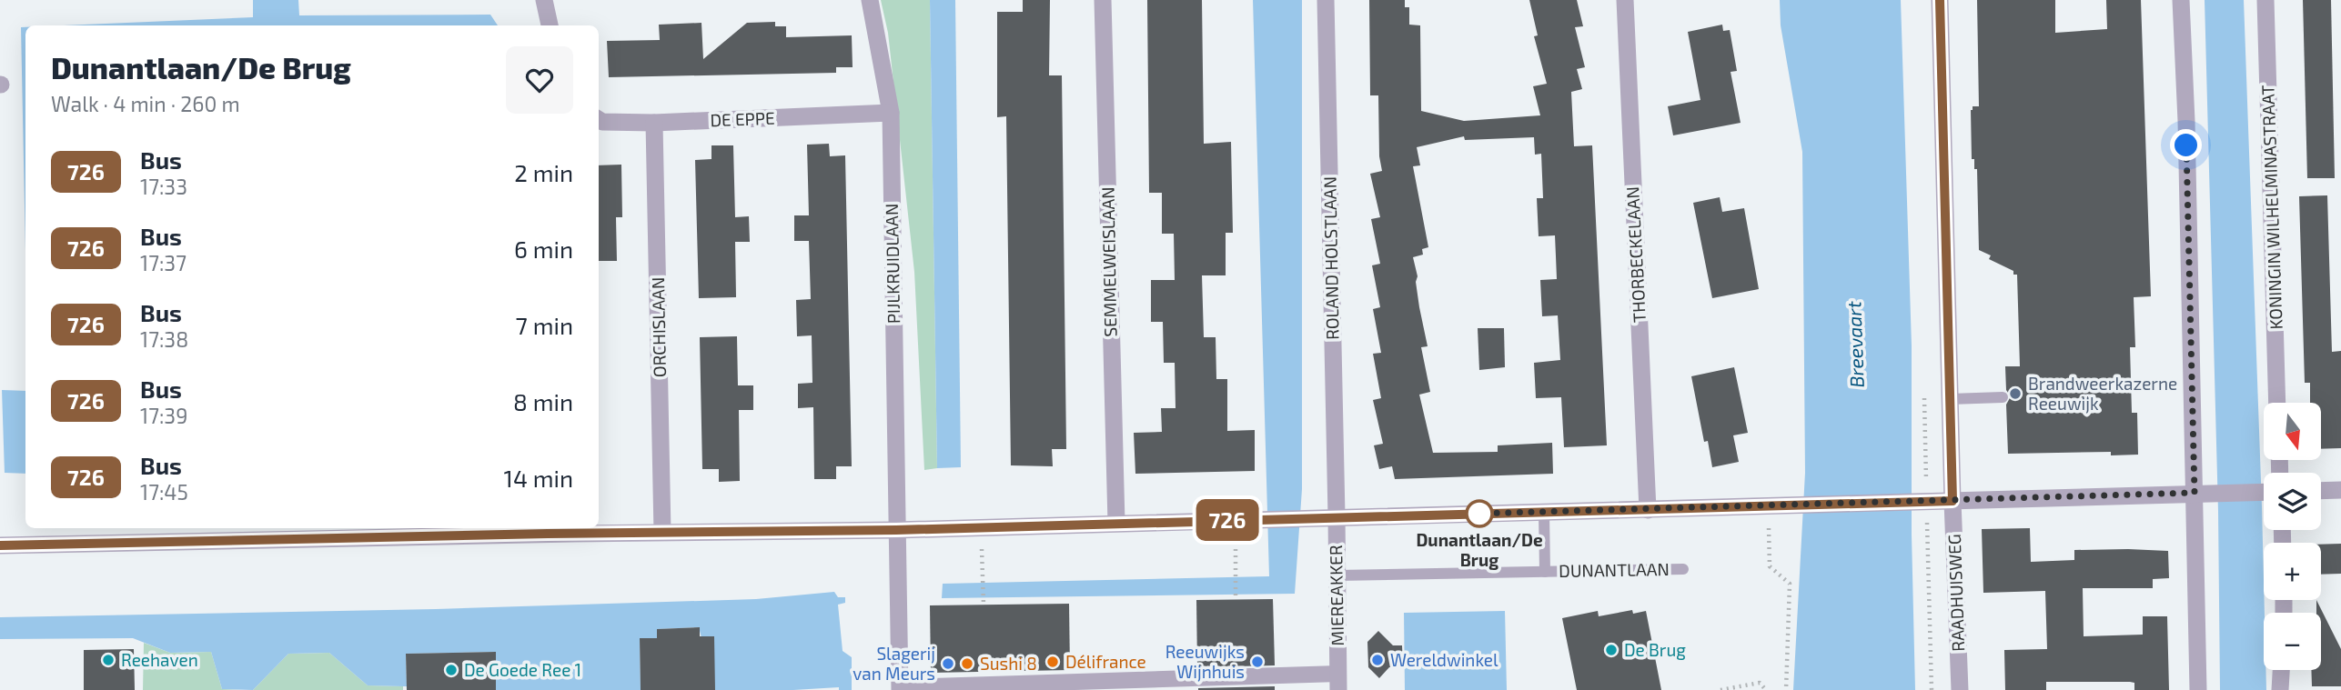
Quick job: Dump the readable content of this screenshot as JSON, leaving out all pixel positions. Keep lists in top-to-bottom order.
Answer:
{
  "streets": {
    "street": [
      "DE EPPE",
      "KONINGIN WILHELMINASTRAAT",
      "THORBECKELAAN",
      "ROLAND HOLSTLAAN",
      "SEMMELWEISLAAN",
      "PIJLKRUIDLAAN",
      "ORCHISLAAN",
      "RAADHUISWEG",
      "MIEREAKKER"
    ],
    "lane": ["DUNANTLAAN"]
  },
  "crossings": [
    ["DE EPPE", "PIJLKRUIDLAAN"],
    ["DE EPPE", "ORCHISLAAN"],
    ["ROLAND HOLSTLAAN", "MIEREAKKER"],
    ["PIJLKRUIDLAAN", "MIEREAKKER"],
    ["DUNANTLAAN", "MIEREAKKER"]
  ],
  "water": ["Breevaart"],
  "places": [
    "Brandweerkazerne Reeuwijk",
    "Dunantlaan/De Brug",
    "De Brug",
    "Reehaven",
    "Wereldwinkel",
    "Délifrance",
    "Reeuwijks Wijnhuis",
    "Slagerij van Meurs",
    "Sushi 8",
    "De Goede Ree 1"
  ],
  "lines": ["bus line 726"],
  "north": "bottom",
  "page": {
    "on_map": "726",
    "heading": ["Dunantlaan/De Brug", "Walk · 4 min · 260 m"],
    "list": [
      {
        "mark": "726",
        "name": "Bus",
        "note": "17:33",
        "value": "2 min"
      },
      {
        "mark": "726",
        "name": "Bus",
        "note": "17:37",
        "value": "6 min"
      },
      {
        "mark": "726",
        "name": "Bus",
        "note": "17:38",
        "value": "7 min"
      },
      {
        "mark": "726",
        "name": "Bus",
        "note": "17:39",
        "value": "8 min"
      },
      {
        "mark": "726",
        "name": "Bus",
        "note": "17:45",
        "value": "14 min"
      }
    ],
    "map_buttons": ["+", "−"]
  }
}
